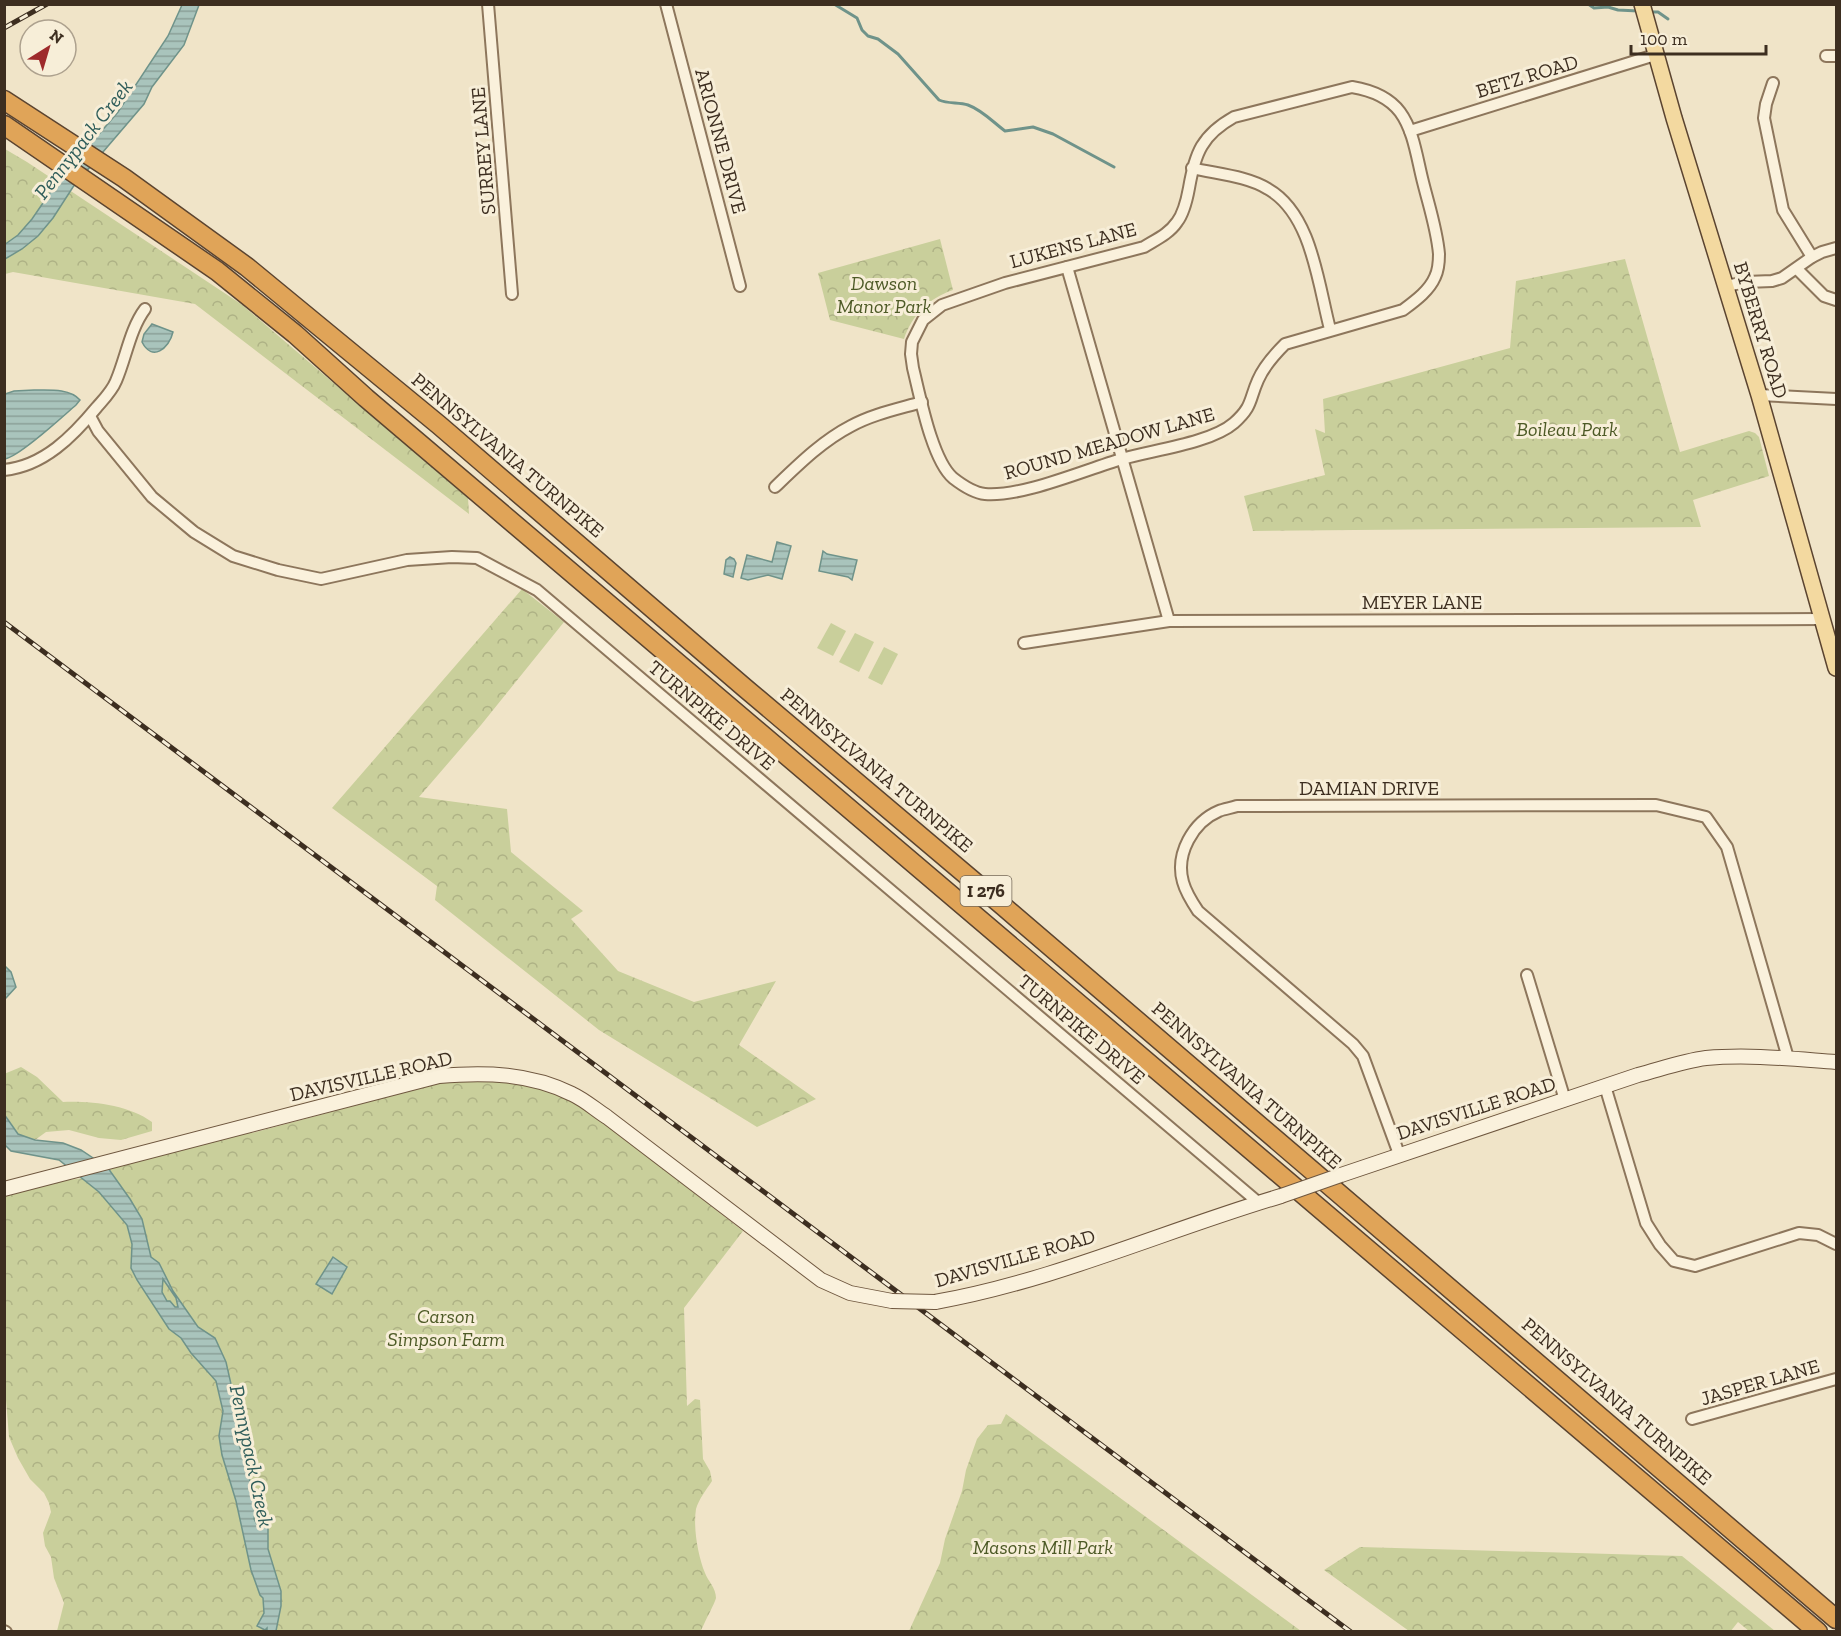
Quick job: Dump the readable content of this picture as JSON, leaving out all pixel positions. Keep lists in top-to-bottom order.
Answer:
{
  "streets": {
    "highway": ["PENNSYLVANIA TURNPIKE", "I 276"],
    "main road": ["BYBERRY ROAD"],
    "street": [
      "BETZ ROAD",
      "ARIONNE DRIVE",
      "SURREY LANE",
      "LUKENS LANE",
      "ROUND MEADOW LANE",
      "MEYER LANE",
      "TURNPIKE DRIVE",
      "DAMIAN DRIVE",
      "DAVISVILLE ROAD",
      "JASPER LANE"
    ]
  },
  "crossings": [
    ["BETZ ROAD", "LUKENS LANE"],
    ["BETZ ROAD", "BYBERRY ROAD"],
    ["BETZ ROAD", "ROUND MEADOW LANE"],
    ["LUKENS LANE", "ROUND MEADOW LANE"],
    ["BYBERRY ROAD", "MEYER LANE"],
    ["TURNPIKE DRIVE", "DAVISVILLE ROAD"],
    ["DAMIAN DRIVE", "DAVISVILLE ROAD"]
  ],
  "water": ["Pennypack Creek"],
  "parks": [
    "Dawson Manor Park",
    "Boileau Park",
    "Carson Simpson Farm",
    "Masons Mill Park"
  ],
  "scale_bar": "100 m",
  "north": "top right"
}
